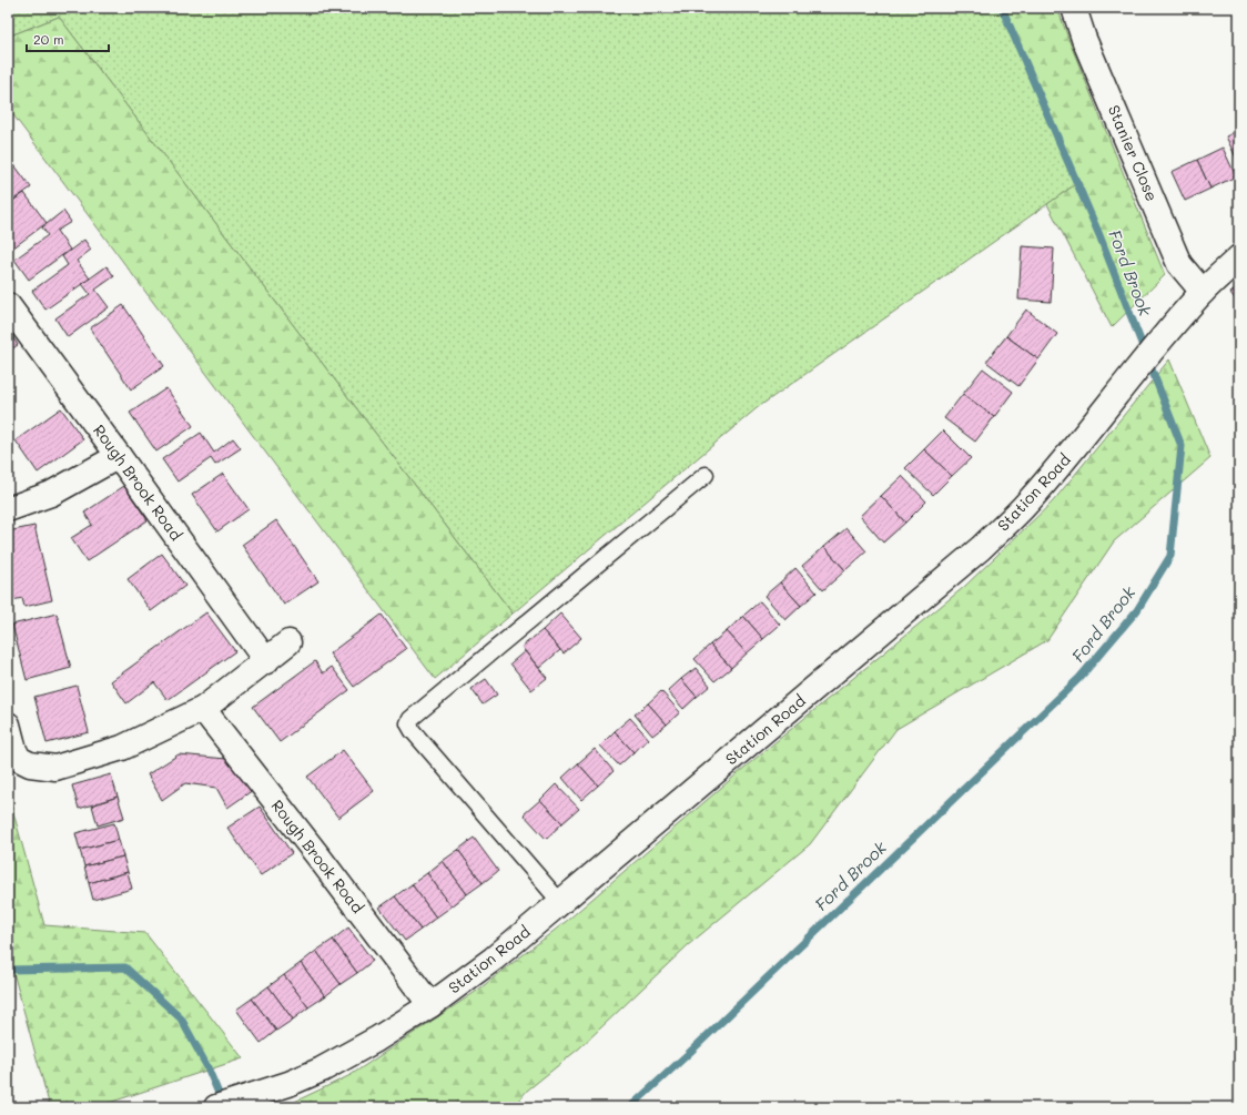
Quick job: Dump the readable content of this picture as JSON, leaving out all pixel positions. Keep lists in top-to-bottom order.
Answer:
{
  "streets": {
    "street": ["Stanier Close", "Rough Brook Road", "Station Road"]
  },
  "crossings": [
    ["Stanier Close", "Station Road"],
    ["Rough Brook Road", "Station Road"]
  ],
  "water": ["Ford Brook"],
  "scale_bar": "20 m"
}
